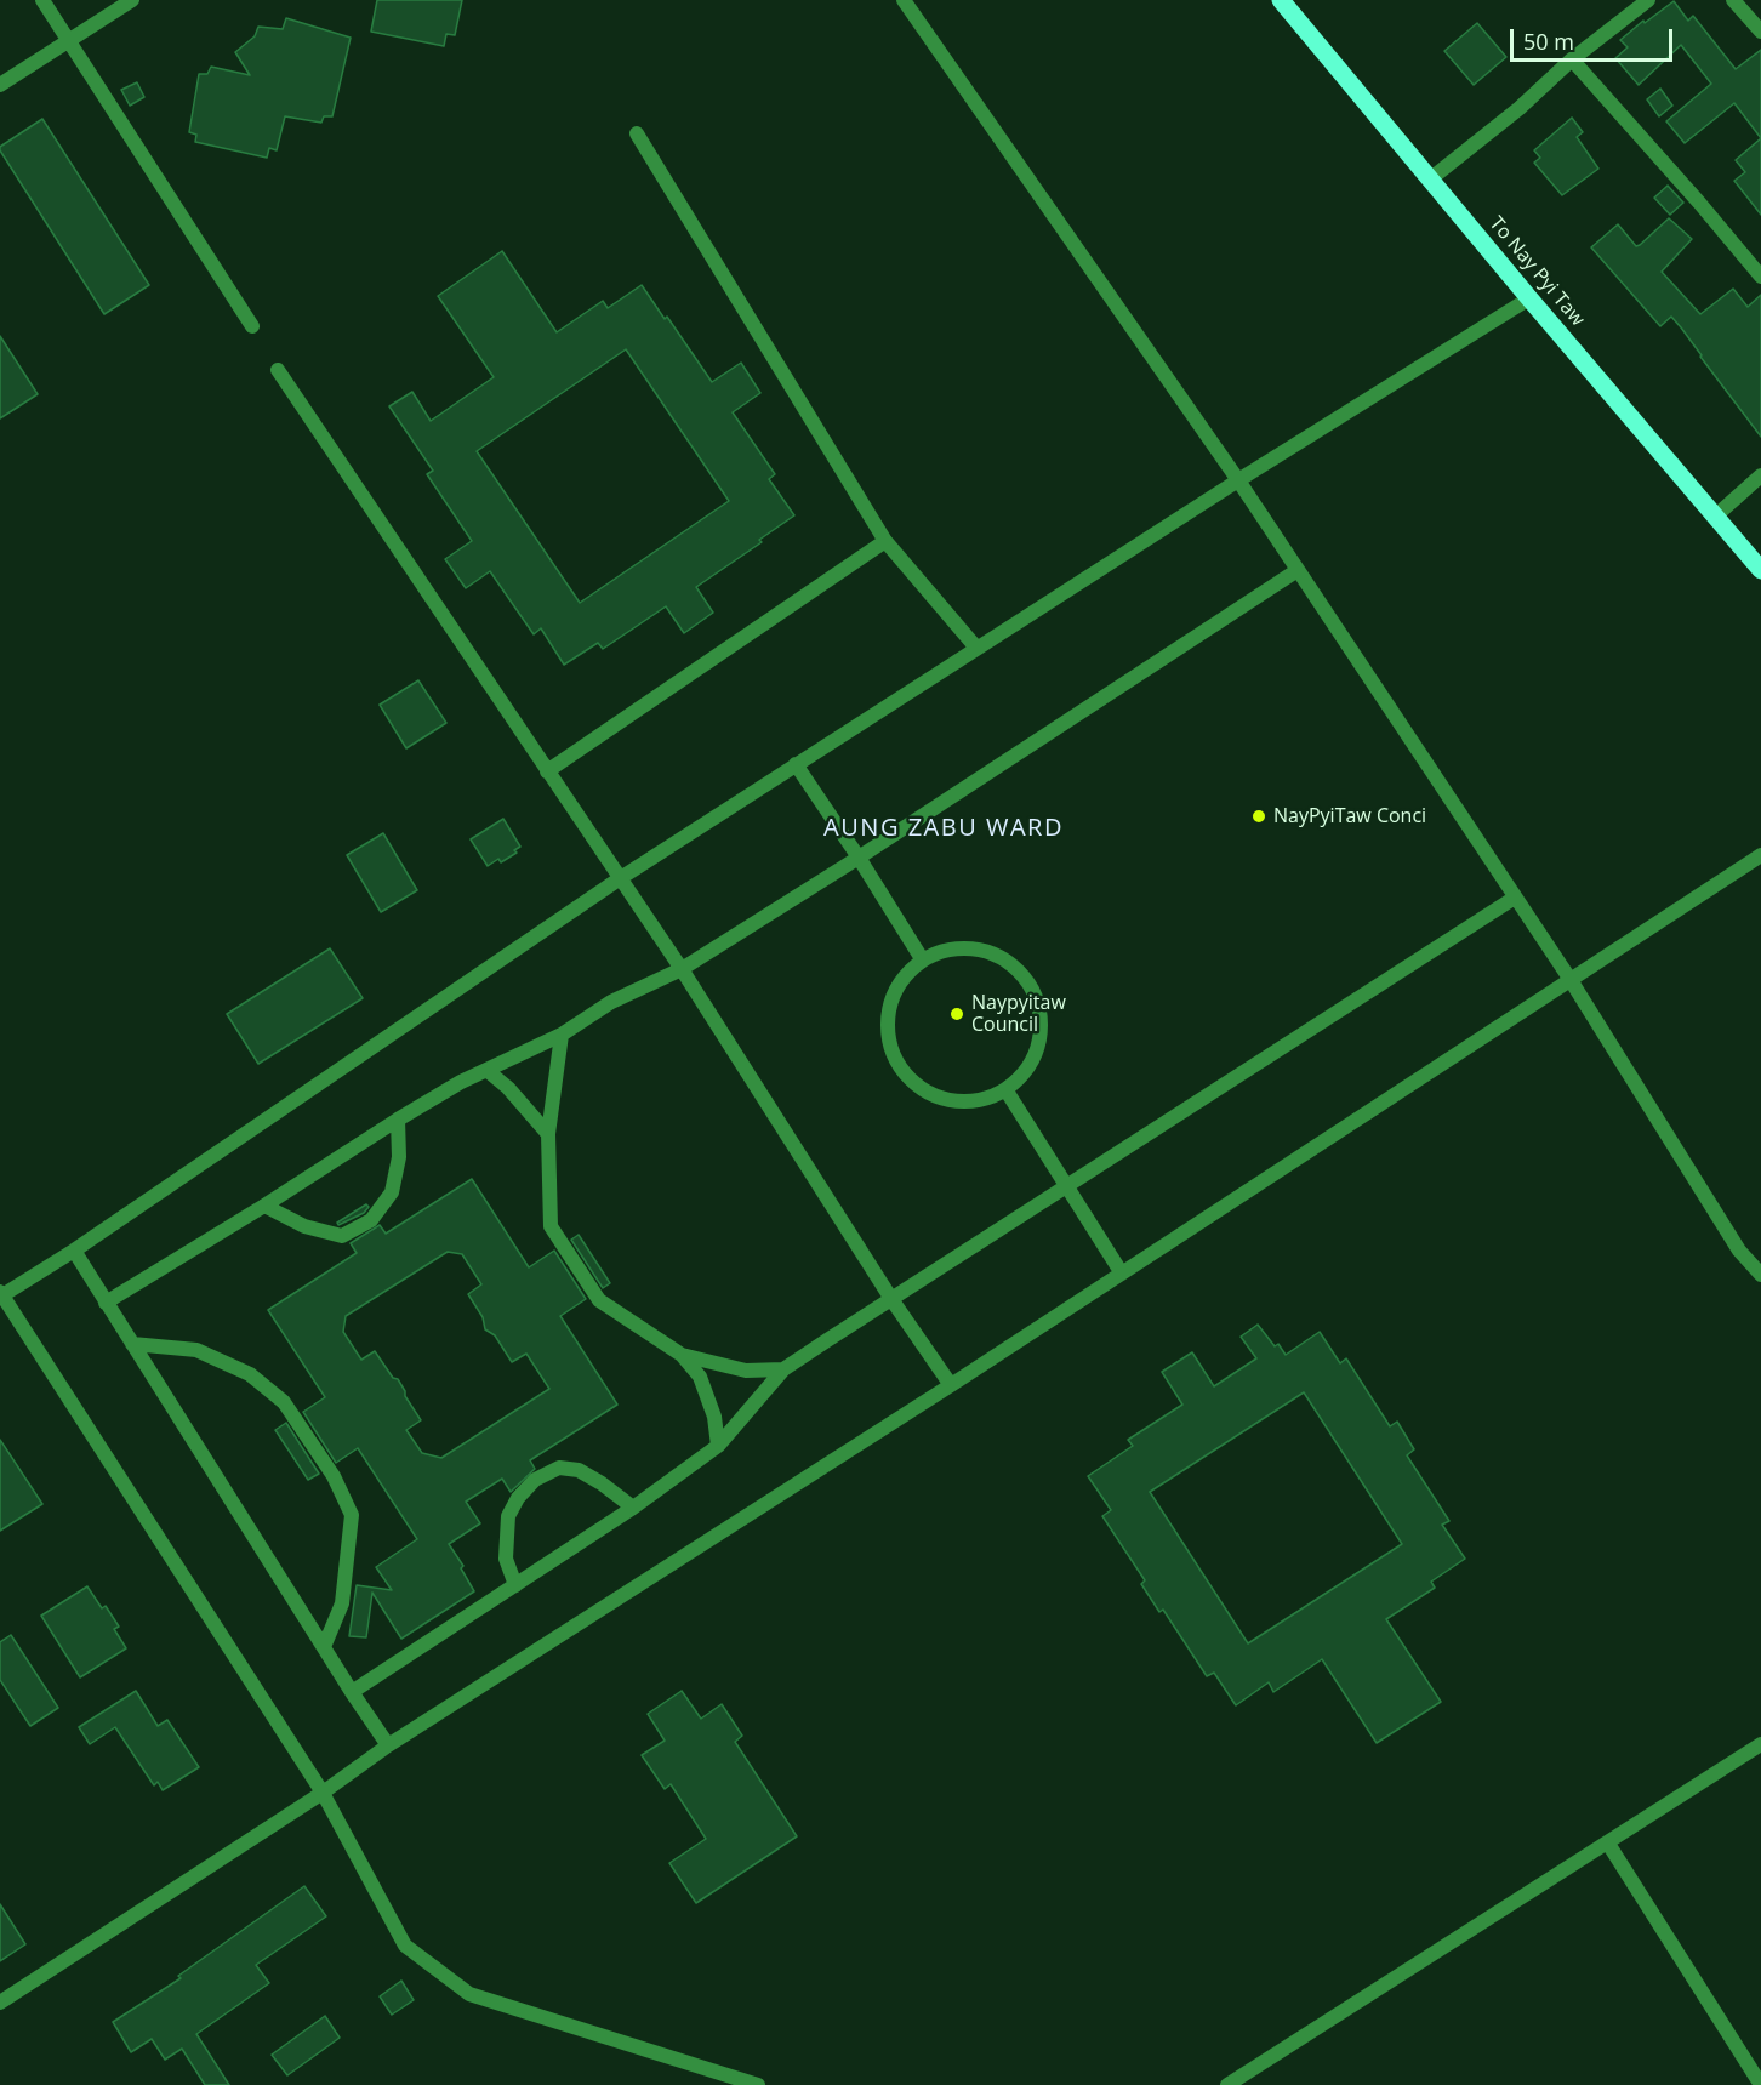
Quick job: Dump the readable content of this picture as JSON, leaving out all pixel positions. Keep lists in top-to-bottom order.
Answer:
{
  "streets": {
    "main road": ["To Nay Pyi Taw"]
  },
  "districts": ["AUNG ZABU WARD"],
  "places": ["NayPyiTaw Conci", "Naypyitaw Council"],
  "scale_bar": "50 m"
}
